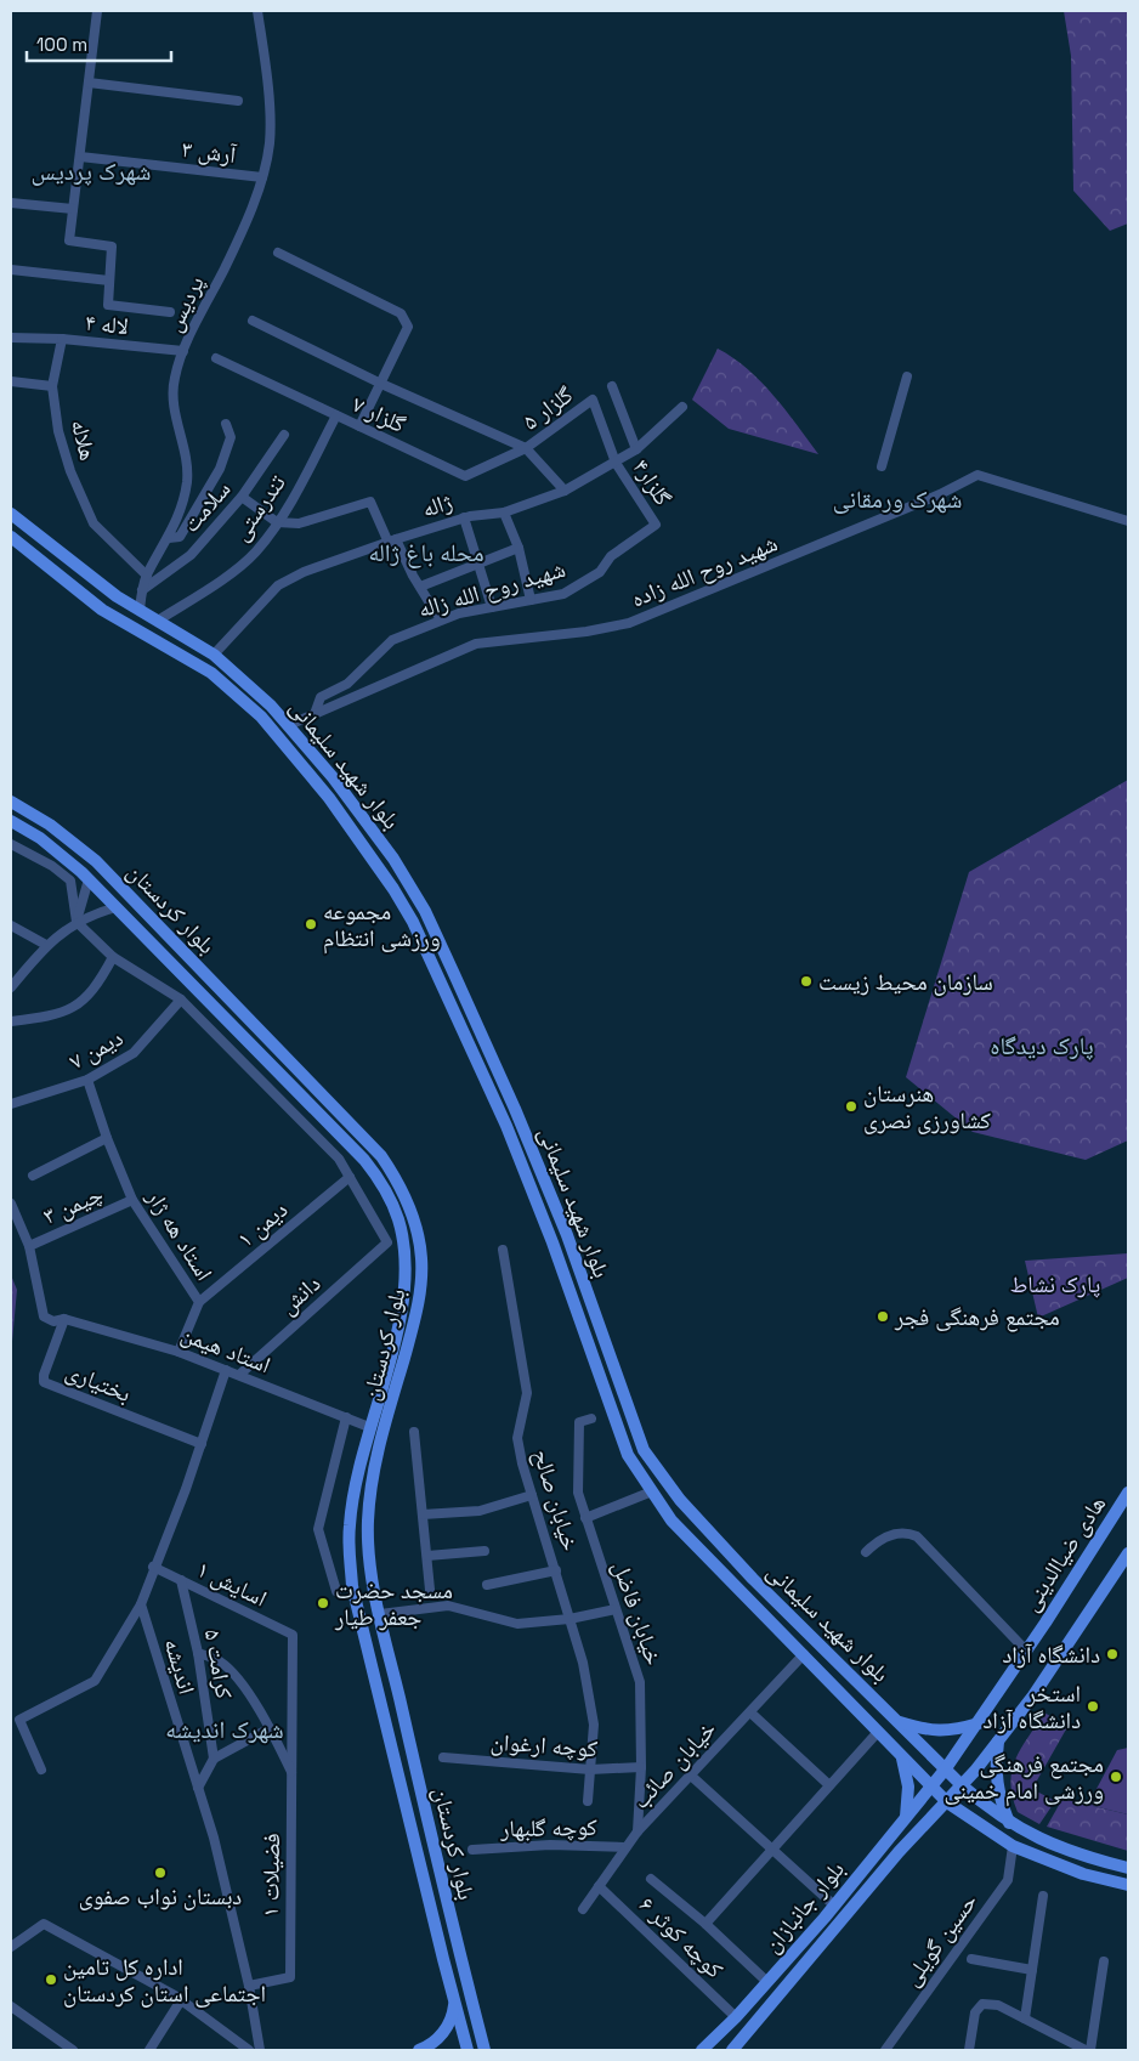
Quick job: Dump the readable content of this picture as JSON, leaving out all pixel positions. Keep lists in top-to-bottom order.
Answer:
{
  "streets": {
    "main road": [
      "بلوار شهید سلیمانی",
      "بلوار کردستان",
      "هادی ضیاالدینی",
      "بلوار جانبازان"
    ],
    "street": [
      "آرش ۳",
      "پردیس",
      "لاله ۴",
      "گلزار ۵",
      "گلزار ۷",
      "هلاله",
      "گلزار۴",
      "ژاله",
      "سلامت",
      "تندرستی",
      "شهید روح الله زاده",
      "شهید روح الله زاله",
      "دیمن ۷",
      "چیمن ۳",
      "دیمن ۱",
      "استاد هه ژار",
      "دانش",
      "استاد هیمن",
      "بختیاری",
      "خیابان صالح",
      "اسایش ۱",
      "خیابان فاضل",
      "کرامت ۵",
      "اندیشه",
      "کوچه ارغوان",
      "خیابان صائب",
      "کوچه گلبهار",
      "فضیلات ۱",
      "کوچه کوثر ۶",
      "حسین گویلی"
    ]
  },
  "crossings": [
    ["آرش ۳", "پردیس"],
    ["پردیس", "لاله ۴"],
    ["پردیس", "هلاله"],
    ["پردیس", "سلامت"],
    ["پردیس", "بلوار شهید سلیمانی"],
    ["لاله ۴", "هلاله"],
    ["گلزار ۵", "گلزار ۷"],
    ["گلزار ۵", "گلزار۴"],
    ["گلزار ۷", "تندرستی"],
    ["گلزار۴", "ژاله"],
    ["گلزار۴", "شهید روح الله زاله"],
    ["ژاله", "بلوار شهید سلیمانی"],
    ["تندرستی", "بلوار شهید سلیمانی"],
    ["شهید روح الله زاده", "شهید روح الله زاله"],
    ["شهید روح الله زاده", "بلوار شهید سلیمانی"],
    ["بلوار شهید سلیمانی", "هادی ضیاالدینی"],
    ["بلوار شهید سلیمانی", "خیابان صائب"],
    ["بلوار شهید سلیمانی", "بلوار جانبازان"],
    ["بلوار شهید سلیمانی", "حسین گویلی"],
    ["بلوار کردستان", "استاد هیمن"],
    ["دیمن ۷", "استاد هه ژار"],
    ["چیمن ۳", "استاد هه ژار"],
    ["چیمن ۳", "استاد هیمن"],
    ["دیمن ۱", "استاد هه ژار"],
    ["دیمن ۱", "دانش"],
    ["استاد هه ژار", "استاد هیمن"],
    ["دانش", "استاد هیمن"],
    ["استاد هیمن", "بختیاری"],
    ["خیابان صالح", "کوچه ارغوان"],
    ["هادی ضیاالدینی", "بلوار جانبازان"],
    ["اسایش ۱", "کرامت ۵"],
    ["اسایش ۱", "فضیلات ۱"],
    ["خیابان فاضل", "کوچه ارغوان"],
    ["خیابان فاضل", "خیابان صائب"],
    ["کرامت ۵", "فضیلات ۱"],
    ["اندیشه", "فضیلات ۱"],
    ["خیابان صائب", "کوچه گلبهار"],
    ["خیابان صائب", "کوچه کوثر ۶"],
    ["بلوار جانبازان", "کوچه کوثر ۶"]
  ],
  "districts": [
    "شهرک پردیس",
    "شهرک ورمقانی",
    "محله باغ ژاله",
    "پارک دیدگاه",
    "شهرک اندیشه"
  ],
  "parks": ["پارک نشاط"],
  "places": [
    "مجموعه ورزشی انتظام",
    "سازمان محیط زیست",
    "هنرستان کشاورزی نصری",
    "مجتمع فرهنگی فجر",
    "مسجد حضرت جعفر طیار",
    "دانشگاه آزاد",
    "استخر دانشگاه آزاد",
    "مجتمع فرهنگی ورزشی امام خمینی",
    "دبستان نواب صفوی",
    "اداره کل تامین اجتماعی استان کردستان"
  ],
  "scale_bar": "100 m"
}
